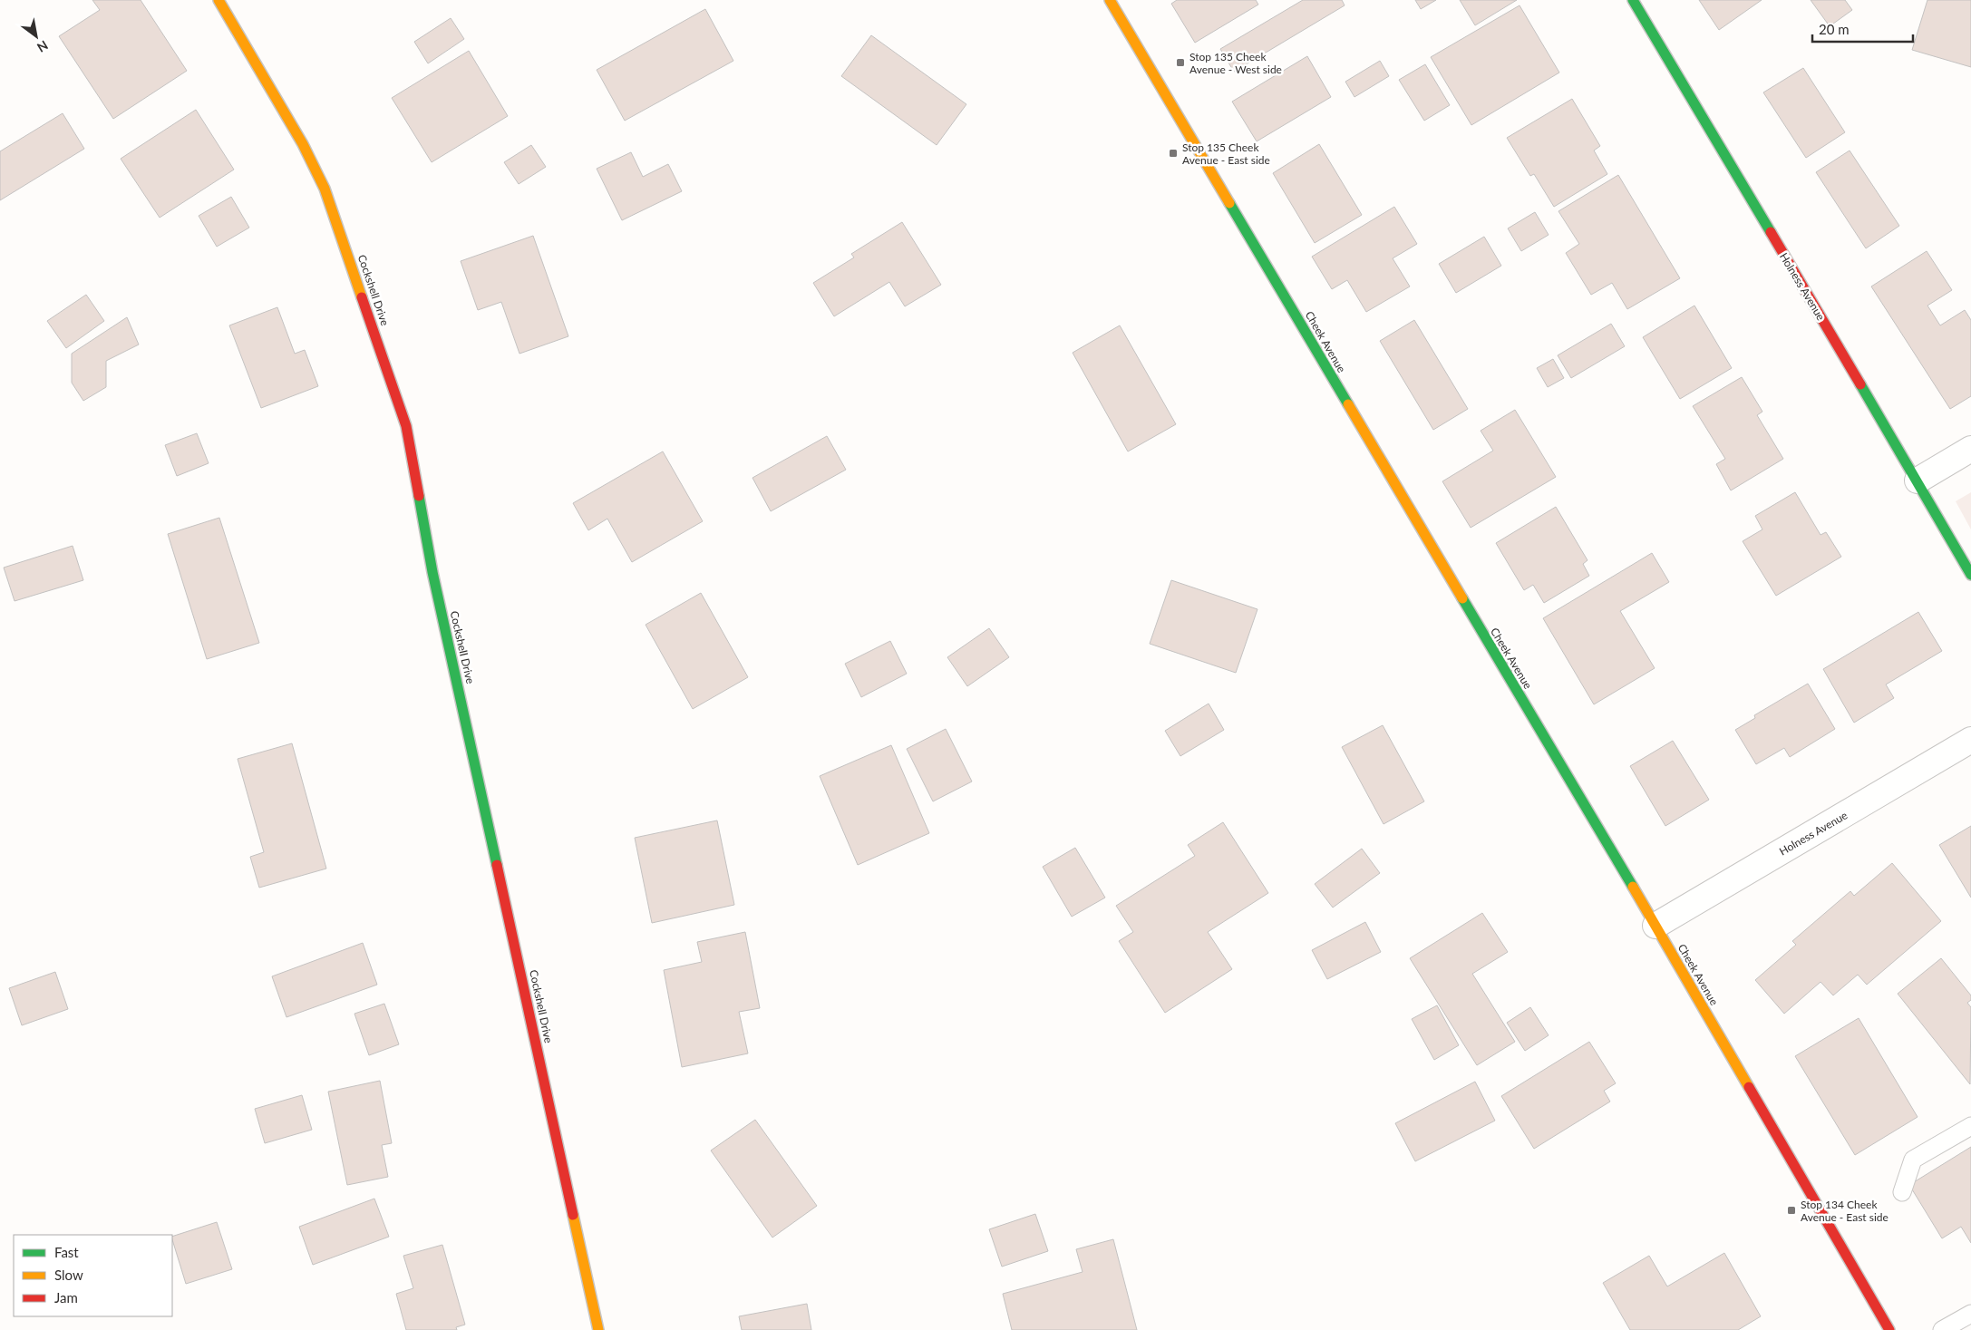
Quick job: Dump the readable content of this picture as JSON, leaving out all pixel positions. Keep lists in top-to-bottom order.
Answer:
{
  "streets": {
    "street": ["Holness Avenue", "Cockshell Drive", "Cheek Avenue"]
  },
  "crossings": [
    ["Holness Avenue", "Cheek Avenue"]
  ],
  "places": {
    "transit": ["Stop 135 Cheek Avenue - West side", "Stop 135 Cheek Avenue - East side", "Stop 134 Cheek Avenue - East side"]
  },
  "legend": ["Fast", "Slow", "Jam"],
  "scale_bar": "20 m",
  "north": "bottom right"
}
